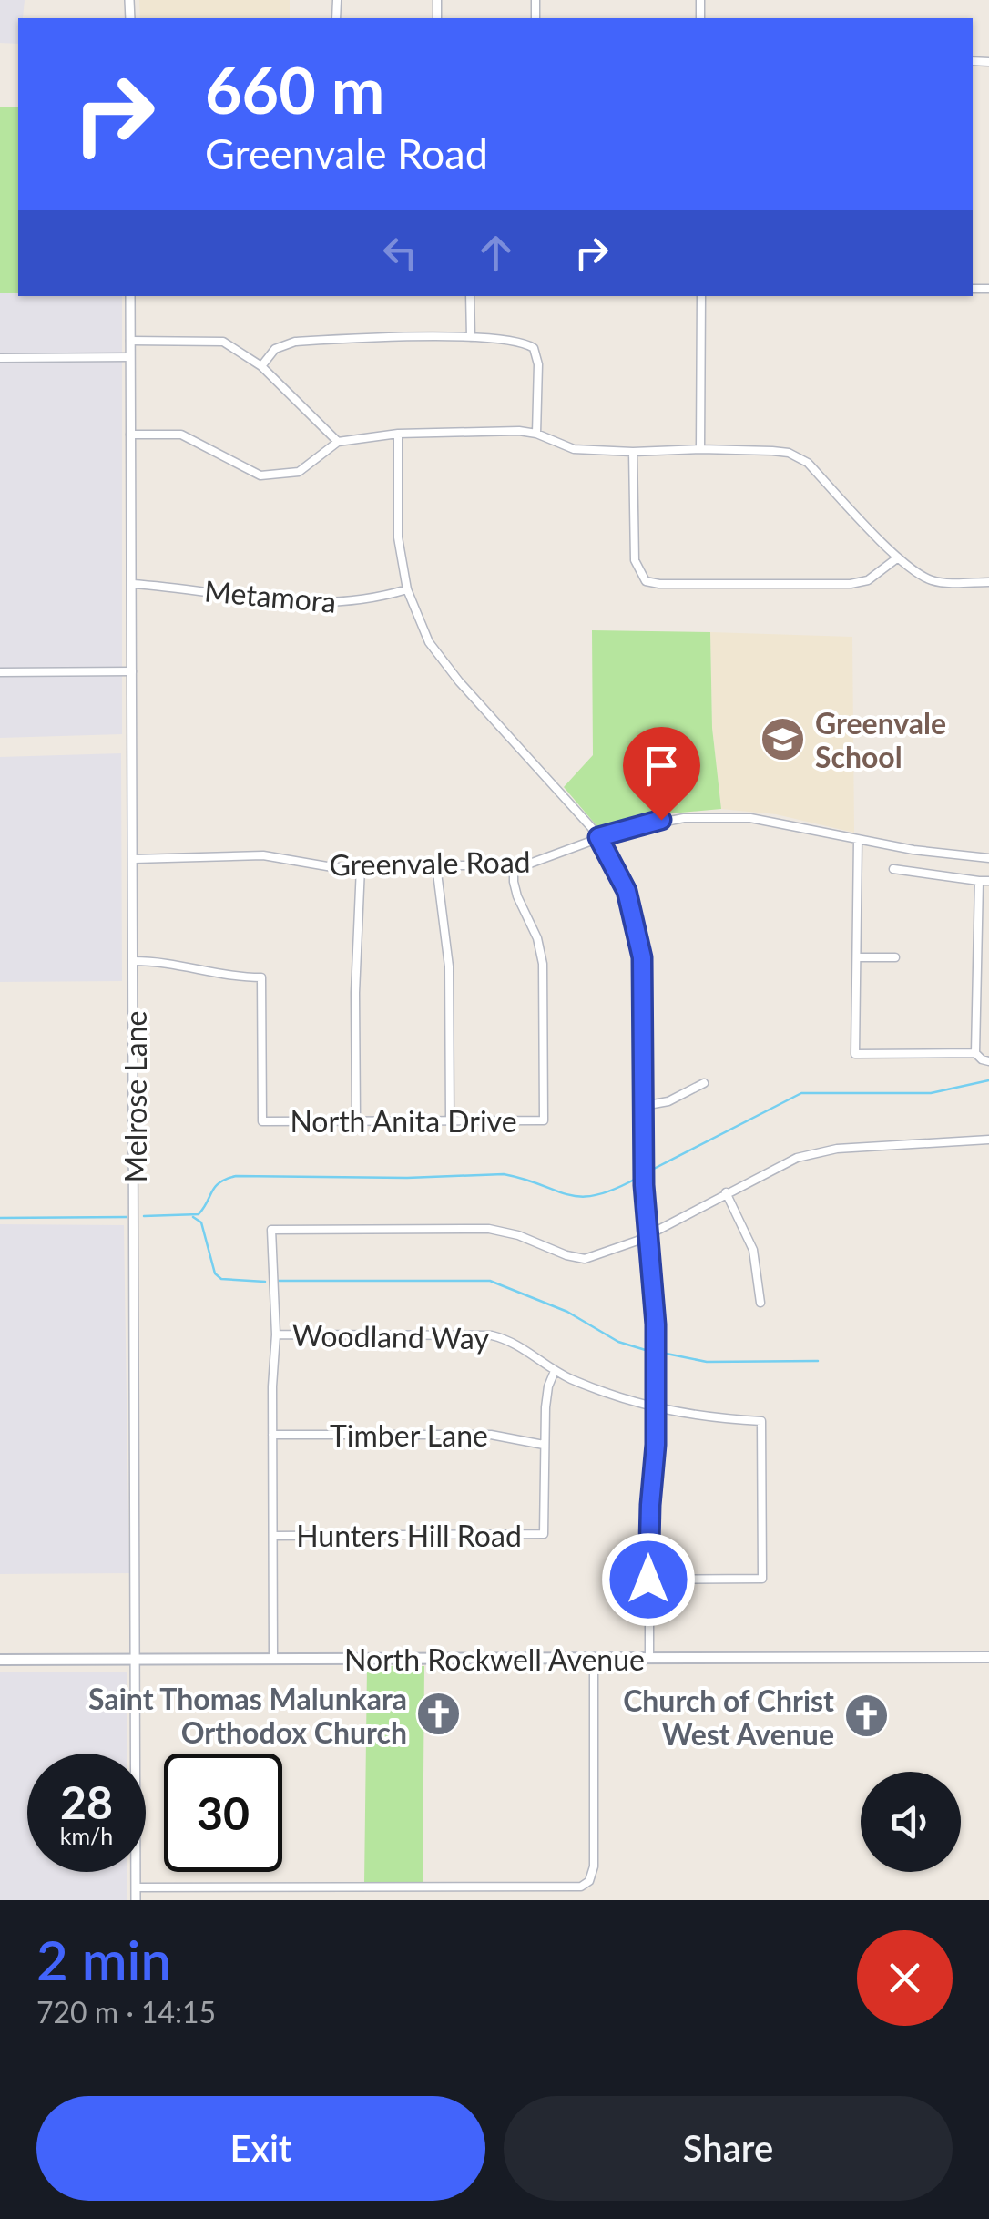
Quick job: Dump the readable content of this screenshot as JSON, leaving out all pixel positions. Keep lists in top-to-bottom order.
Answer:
{
  "streets": {
    "main road": ["North Rockwell Avenue"],
    "street": [
      "Metamora",
      "Greenvale Road",
      "Melrose Lane",
      "North Anita Drive",
      "Woodland Way",
      "Timber Lane",
      "Hunters Hill Road"
    ]
  },
  "crossings": [
    ["Metamora", "Melrose Lane"],
    ["Greenvale Road", "Melrose Lane"],
    ["Greenvale Road", "North Anita Drive"],
    ["Melrose Lane", "North Anita Drive"],
    ["Melrose Lane", "North Rockwell Avenue"],
    ["Timber Lane", "Hunters Hill Road"]
  ],
  "places": {
    "school or university": ["Greenvale School"],
    "church": ["Saint Thomas Malunkara Orthodox Church", "Church of Christ West Avenue"]
  },
  "page": {
    "turn": ["660 m", "Greenvale Road"],
    "speed": "28 km/h",
    "limit": "30",
    "heading": ["2 min", "720 m · 14:15"],
    "buttons": ["Exit", "Share"]
  }
}
